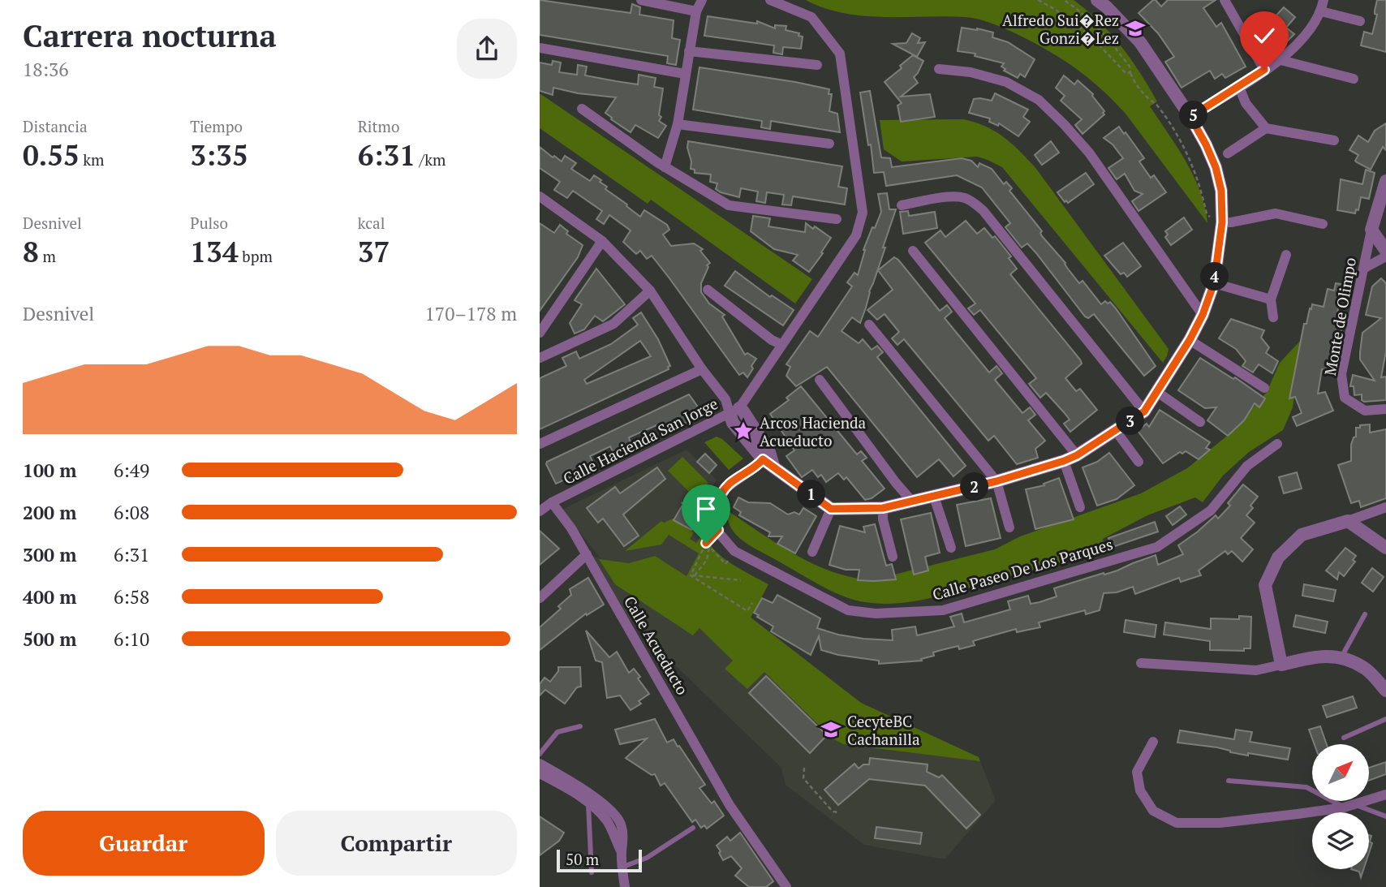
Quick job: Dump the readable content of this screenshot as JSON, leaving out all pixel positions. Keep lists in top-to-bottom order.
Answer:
{
  "streets": {
    "street": [
      "Monte de Olimpo",
      "Calle Hacienda San Jorge",
      "Calle Paseo De Los Parques",
      "Calle Acueducto"
    ]
  },
  "crossings": [
    ["Calle Hacienda San Jorge", "Calle Acueducto"]
  ],
  "places": {
    "school or university": ["Alfredo Sui�Rez Gonzi�Lez", "CecyteBC Cachanilla"],
    "place": ["Arcos Hacienda Acueducto"]
  },
  "scale_bar": "50 m",
  "north": "top right",
  "page": {
    "heading": ["Carrera nocturna", "18:36"],
    "stats": [
      ["Distancia", "0.55 km"],
      ["Tiempo", "3:35"],
      ["Ritmo", "6:31 /km"],
      ["Desnivel", "8 m"],
      ["Pulso", "134 bpm"],
      ["kcal", "37"]
    ],
    "pins": [
      "5",
      "4",
      "3",
      "2",
      "1"
    ],
    "chart": ["Desnivel", "170–178 m"],
    "list": [
      {
        "name": "100 m",
        "note": "6:49"
      },
      {
        "name": "200 m",
        "note": "6:08"
      },
      {
        "name": "300 m",
        "note": "6:31"
      },
      {
        "name": "400 m",
        "note": "6:58"
      },
      {
        "name": "500 m",
        "note": "6:10"
      }
    ],
    "buttons": ["Guardar", "Compartir"],
    "scale": "50 m"
  }
}
